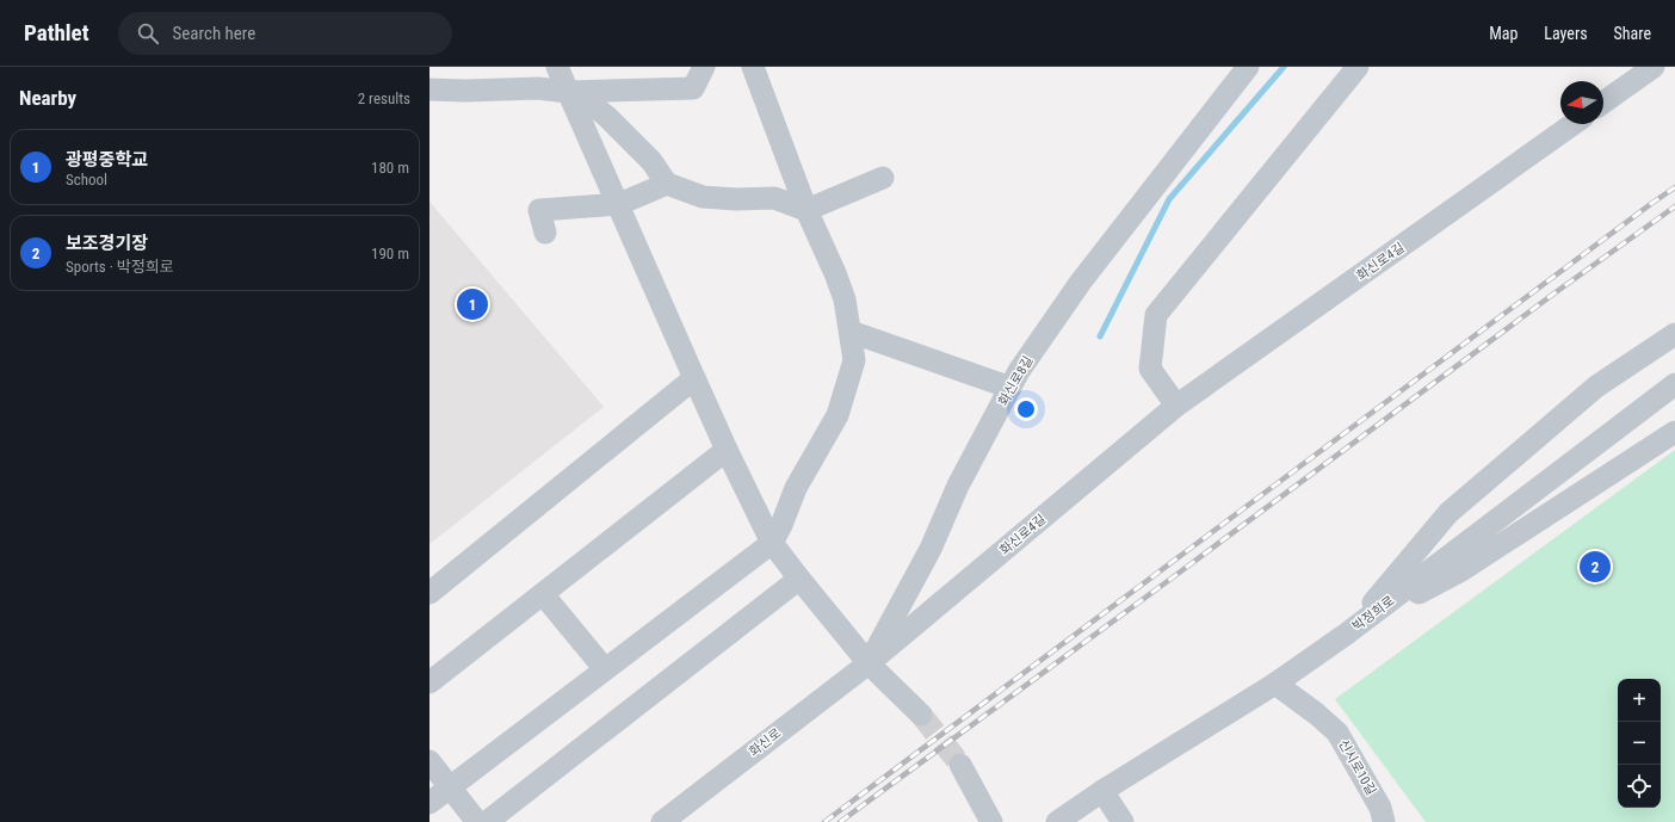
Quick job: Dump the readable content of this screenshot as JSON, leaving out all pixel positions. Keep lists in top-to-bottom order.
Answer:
{
  "streets": {
    "street": [
      "화신로4길",
      "화신로8길",
      "박정희로",
      "화신로",
      "신시로10길"
    ]
  },
  "crossings": [
    ["화신로4길", "화신로8길"],
    ["화신로4길", "화신로"],
    ["화신로8길", "화신로"],
    ["박정희로", "신시로10길"]
  ],
  "north": "left",
  "page": {
    "header": "Pathlet",
    "search": "Search here",
    "nav": ["Map", "Layers", "Share"],
    "heading": ["Nearby", "2 results"],
    "list": [
      {
        "mark": "1",
        "name": "광평중학교",
        "note": "School",
        "value": "180 m"
      },
      {
        "mark": "2",
        "name": "보조경기장",
        "note": "Sports · 박정희로",
        "value": "190 m"
      }
    ],
    "pins": ["1", "2"],
    "map_buttons": ["+", "−"]
  }
}
